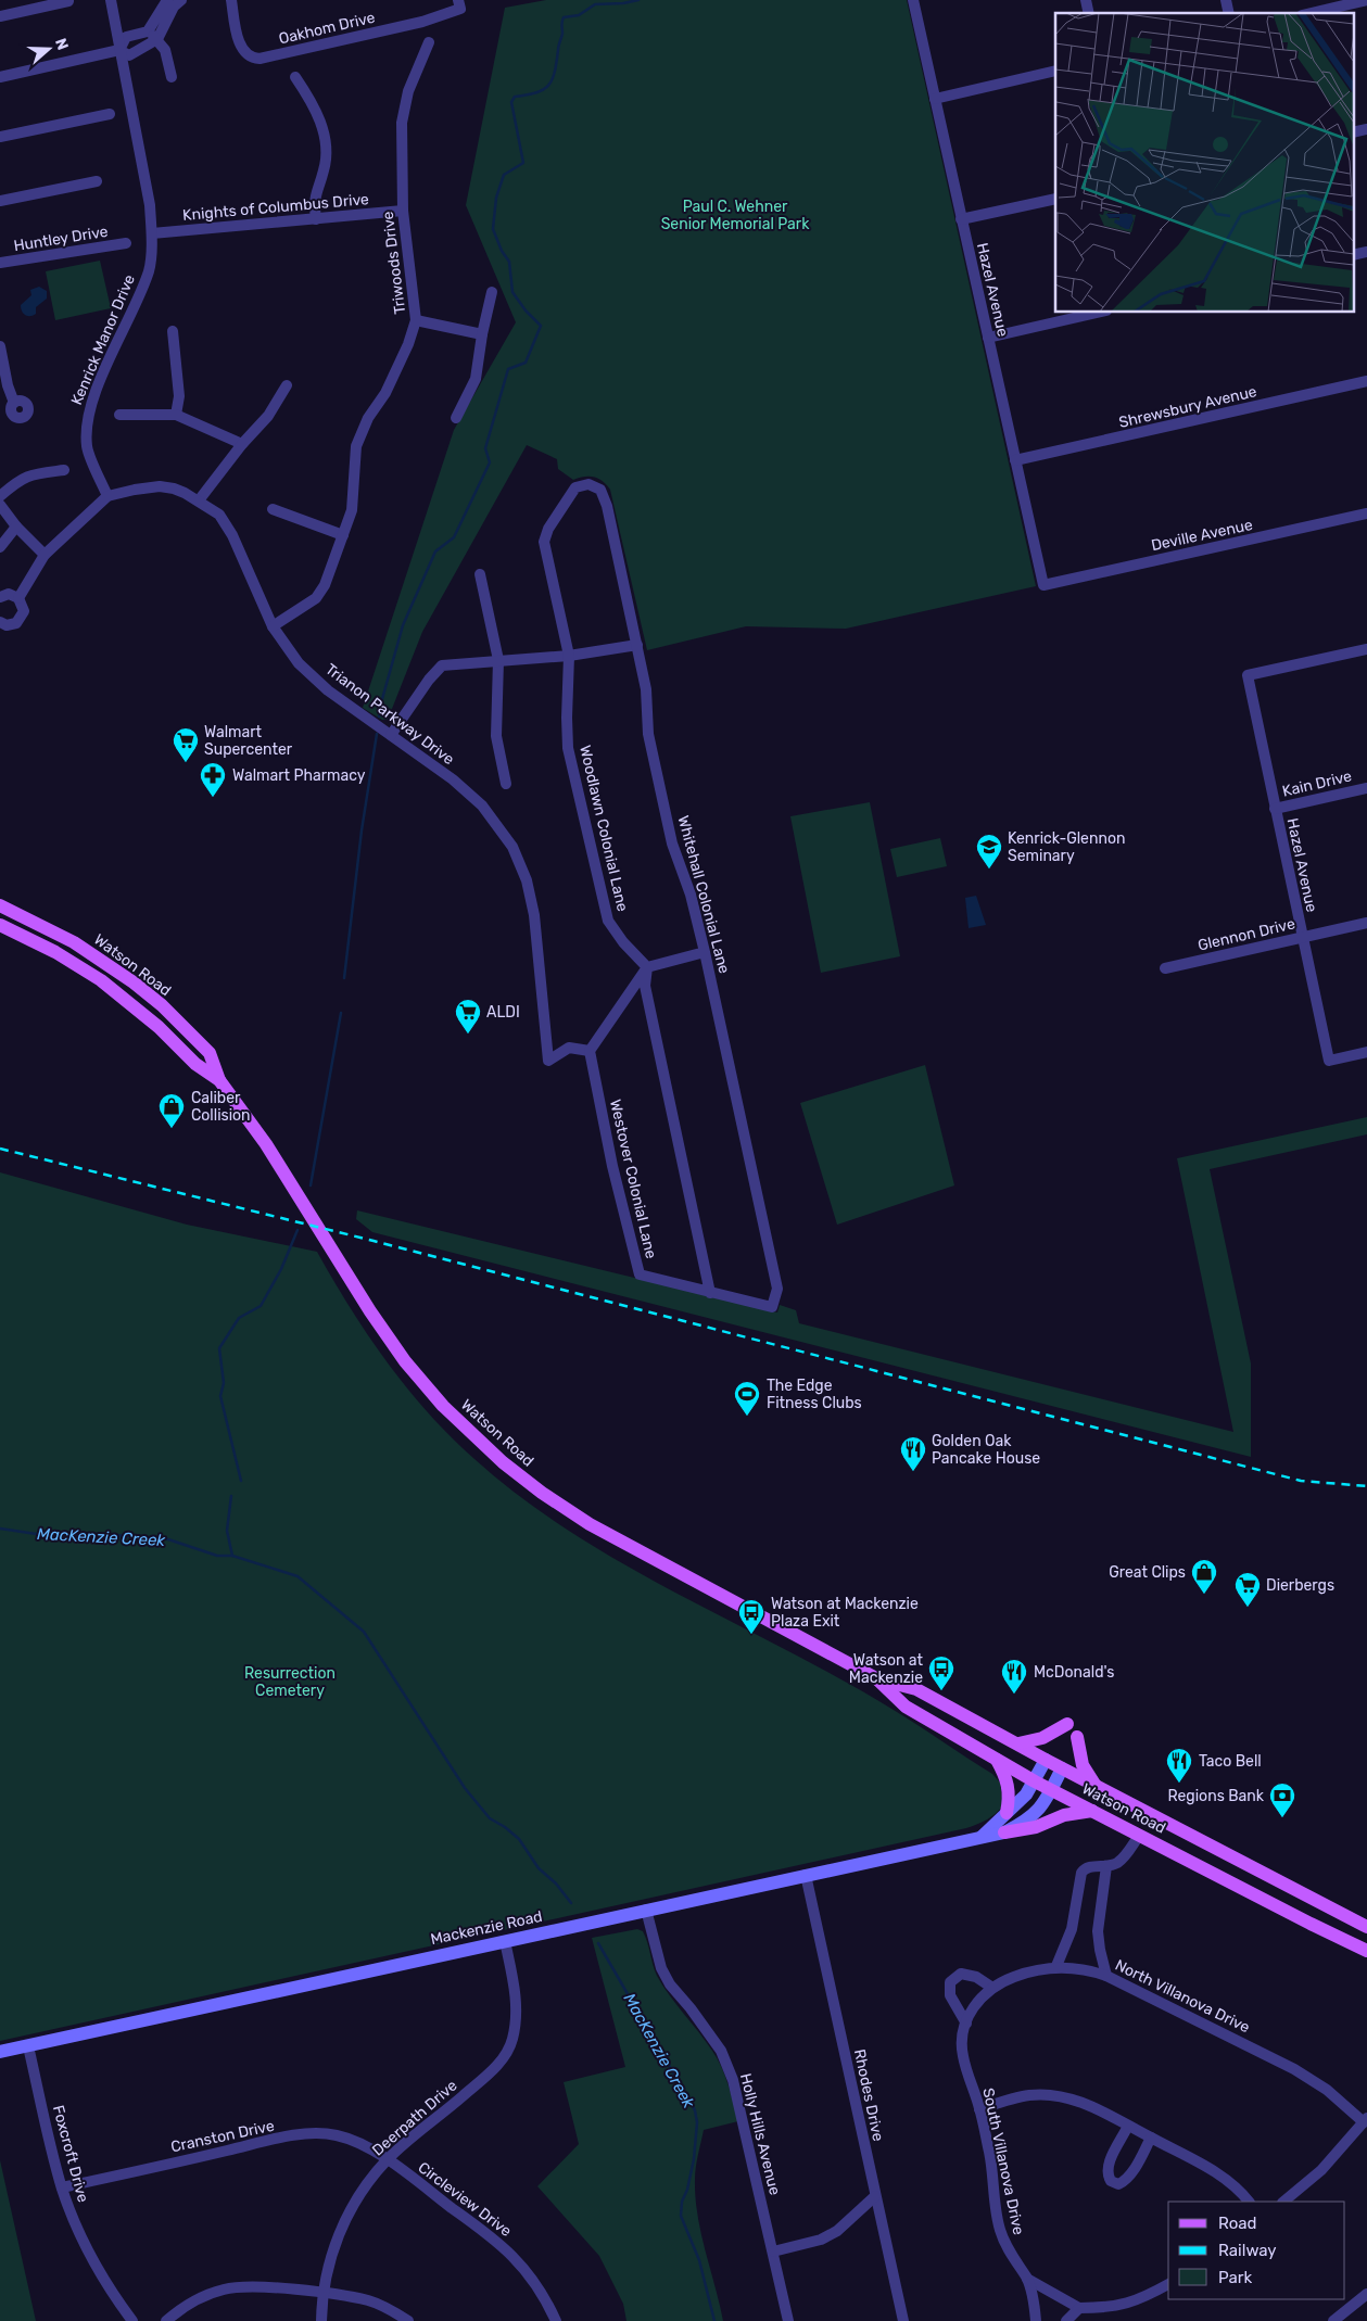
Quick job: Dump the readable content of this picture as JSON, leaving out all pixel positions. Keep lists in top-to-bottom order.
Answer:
{
  "streets": {
    "main road": ["Watson Road", "Mackenzie Road"],
    "street": [
      "Oakhom Drive",
      "Knights of Columbus Drive",
      "Huntley Drive",
      "Triwoods Drive",
      "Hazel Avenue",
      "Kenrick Manor Drive",
      "Shrewsbury Avenue",
      "Deville Avenue",
      "Trianon Parkway Drive",
      "Kain Drive",
      "Woodlawn Colonial Lane",
      "Whitehall Colonial Lane",
      "Glennon Drive",
      "Westover Colonial Lane",
      "North Villanova Drive",
      "Rhodes Drive",
      "Deerpath Drive",
      "Holly Hills Avenue",
      "Cranston Drive",
      "Foxcroft Drive",
      "South Villanova Drive",
      "Circleview Drive"
    ]
  },
  "crossings": [
    ["Knights of Columbus Drive", "Triwoods Drive"],
    ["Knights of Columbus Drive", "Kenrick Manor Drive"],
    ["Triwoods Drive", "Trianon Parkway Drive"],
    ["Hazel Avenue", "Shrewsbury Avenue"],
    ["Hazel Avenue", "Deville Avenue"],
    ["Hazel Avenue", "Kain Drive"],
    ["Hazel Avenue", "Glennon Drive"],
    ["Kenrick Manor Drive", "Trianon Parkway Drive"],
    ["Trianon Parkway Drive", "Westover Colonial Lane"],
    ["Woodlawn Colonial Lane", "Whitehall Colonial Lane"],
    ["Whitehall Colonial Lane", "Westover Colonial Lane"],
    ["Watson Road", "Mackenzie Road"],
    ["Mackenzie Road", "Rhodes Drive"],
    ["Mackenzie Road", "Deerpath Drive"],
    ["Mackenzie Road", "Holly Hills Avenue"],
    ["Mackenzie Road", "Foxcroft Drive"],
    ["North Villanova Drive", "South Villanova Drive"],
    ["Deerpath Drive", "Cranston Drive"],
    ["Deerpath Drive", "Circleview Drive"],
    ["Cranston Drive", "Foxcroft Drive"],
    ["Cranston Drive", "Circleview Drive"]
  ],
  "water": ["MacKenzie Creek"],
  "parks": ["Paul C. Wehner Senior Memorial Park", "Resurrection Cemetery"],
  "places": {
    "supermarket": ["Walmart Supercenter", "ALDI", "Dierbergs"],
    "pharmacy": ["Walmart Pharmacy"],
    "school or university": ["Kenrick-Glennon Seminary"],
    "shop": ["Caliber Collision", "Great Clips"],
    "sports": ["The Edge Fitness Clubs"],
    "restaurant": ["Golden Oak Pancake House", "McDonald's", "Taco Bell"],
    "bus stop": ["Watson at Mackenzie Plaza Exit", "Watson at Mackenzie"],
    "bank": ["Regions Bank"]
  },
  "legend": ["Road", "Railway", "Park"],
  "north": "right"
}
